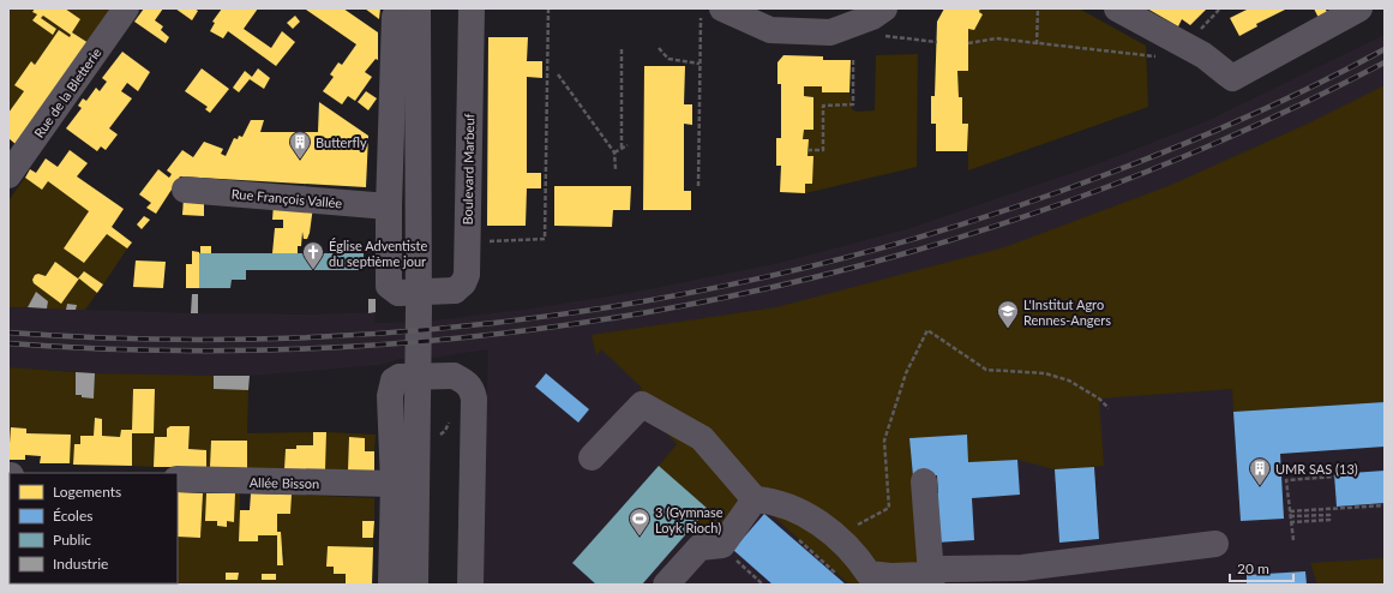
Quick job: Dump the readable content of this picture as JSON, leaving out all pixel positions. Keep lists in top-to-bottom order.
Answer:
{
  "streets": {
    "street": [
      "Rue de la Bletterie",
      "Boulevard Marbeuf",
      "Rue François Vallée",
      "Allée Bisson"
    ]
  },
  "crossings": [
    ["Boulevard Marbeuf", "Rue François Vallée"]
  ],
  "places": {
    "building": ["Butterfly", "UMR SAS (13)"],
    "church": ["Église Adventiste du septième jour"],
    "school or university": ["L'Institut Agro Rennes-Angers"],
    "sports": ["3 (Gymnase Loyk Rioch)"]
  },
  "legend": [
    "Logements",
    "Écoles",
    "Public",
    "Industrie"
  ],
  "scale_bar": "20 m"
}
